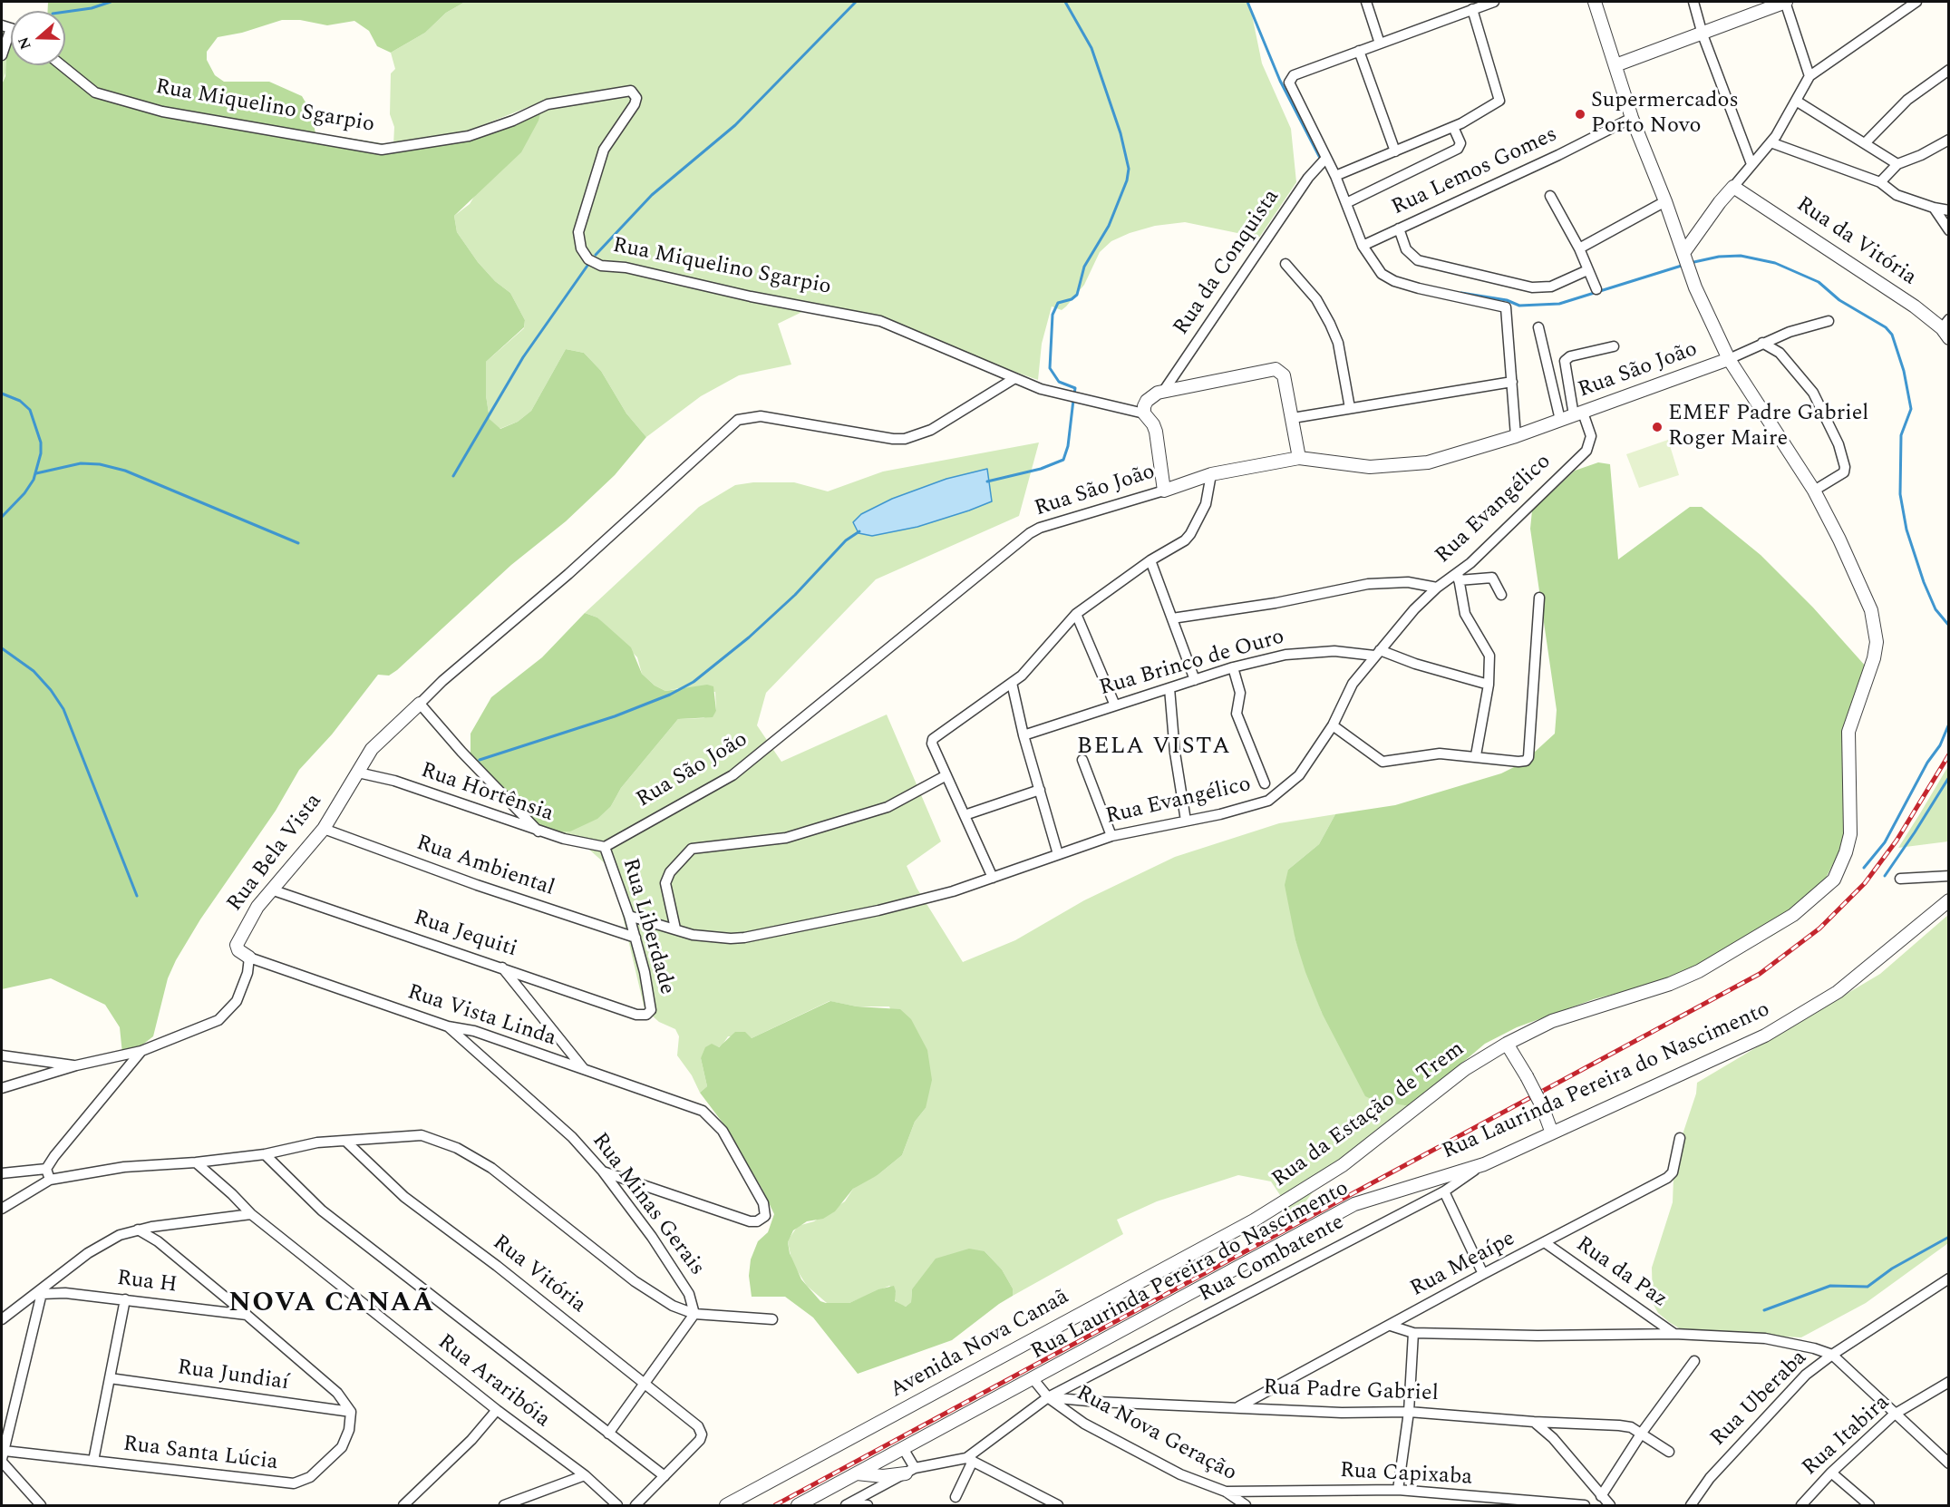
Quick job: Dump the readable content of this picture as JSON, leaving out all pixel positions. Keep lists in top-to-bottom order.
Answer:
{
  "streets": {
    "street": [
      "Rua Miquelino Sgarpio",
      "Rua Lemos Gomes",
      "Rua da Vitória",
      "Rua da Conquista",
      "Rua São João",
      "Rua Evangélico",
      "Rua Brinco de Ouro",
      "Rua Hortênsia",
      "Rua Bela Vista",
      "Rua Ambiental",
      "Rua Liberdade",
      "Rua Jequiti",
      "Rua Vista Linda",
      "Rua Laurinda Pereira do Nascimento",
      "Rua da Estação de Trem",
      "Rua Minas Gerais",
      "Rua Combatente",
      "Rua Meaípe",
      "Rua da Paz",
      "Rua Vitória",
      "Rua H",
      "Avenida Nova Canaã",
      "Rua Jundiaí",
      "Rua Araribóia",
      "Rua Padre Gabriel",
      "Rua Uberaba",
      "Rua Nova Geração",
      "Rua Itabira",
      "Rua Santa Lúcia",
      "Rua Capixaba"
    ]
  },
  "crossings": [
    ["Rua Lemos Gomes", "Rua da Estação de Trem"],
    ["Rua São João", "Rua Evangélico"],
    ["Rua São João", "Rua Hortênsia"],
    ["Rua São João", "Rua Liberdade"],
    ["Rua São João", "Rua da Estação de Trem"],
    ["Rua Evangélico", "Rua Brinco de Ouro"],
    ["Rua Evangélico", "Rua Liberdade"],
    ["Rua Hortênsia", "Rua Bela Vista"],
    ["Rua Hortênsia", "Rua Liberdade"],
    ["Rua Bela Vista", "Rua Ambiental"],
    ["Rua Bela Vista", "Rua Jequiti"],
    ["Rua Bela Vista", "Rua Vista Linda"],
    ["Rua Ambiental", "Rua Liberdade"],
    ["Rua Liberdade", "Rua Jequiti"],
    ["Rua Vista Linda", "Rua Minas Gerais"],
    ["Rua Laurinda Pereira do Nascimento", "Rua Combatente"],
    ["Rua da Estação de Trem", "Avenida Nova Canaã"],
    ["Rua Combatente", "Rua Padre Gabriel"],
    ["Rua Combatente", "Rua Nova Geração"],
    ["Rua Meaípe", "Rua da Paz"],
    ["Rua Meaípe", "Rua Padre Gabriel"],
    ["Rua Jundiaí", "Rua Santa Lúcia"],
    ["Rua Padre Gabriel", "Rua Nova Geração"],
    ["Rua Nova Geração", "Rua Capixaba"]
  ],
  "districts": ["BELA VISTA", "NOVA CANAÃ"],
  "places": ["Supermercados Porto Novo", "EMEF Padre Gabriel Roger Maire"],
  "north": "left"
}
